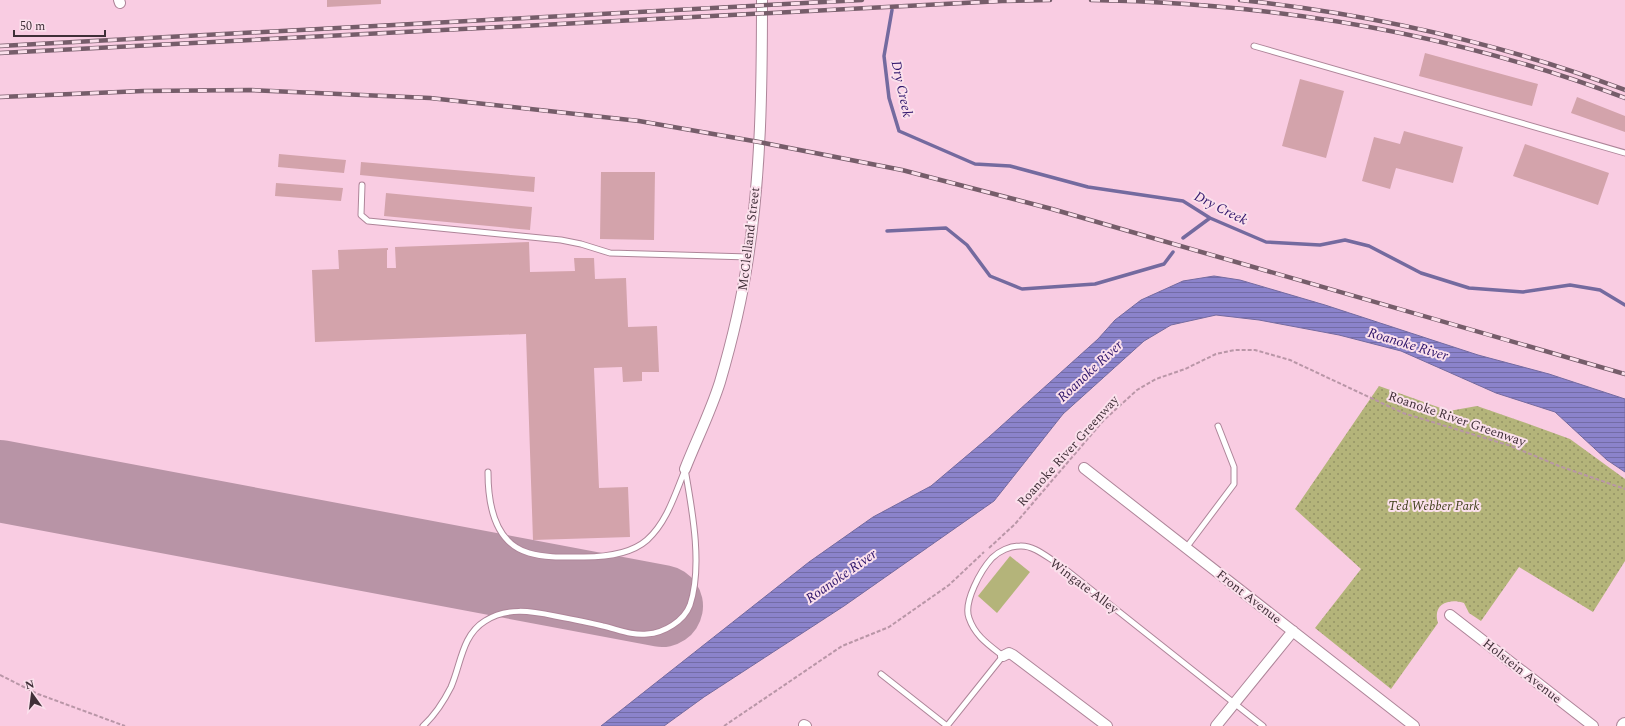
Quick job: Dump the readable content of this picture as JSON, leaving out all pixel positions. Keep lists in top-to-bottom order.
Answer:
{
  "streets": {
    "street": ["McClelland Street", "Front Avenue", "Holstein Avenue"],
    "lane": ["Wingate Alley"],
    "path": ["Roanoke River Greenway"]
  },
  "water": ["Dry Creek", "Roanoke River"],
  "parks": ["Ted Webber Park"],
  "scale_bar": "50 m",
  "north": "top"
}
